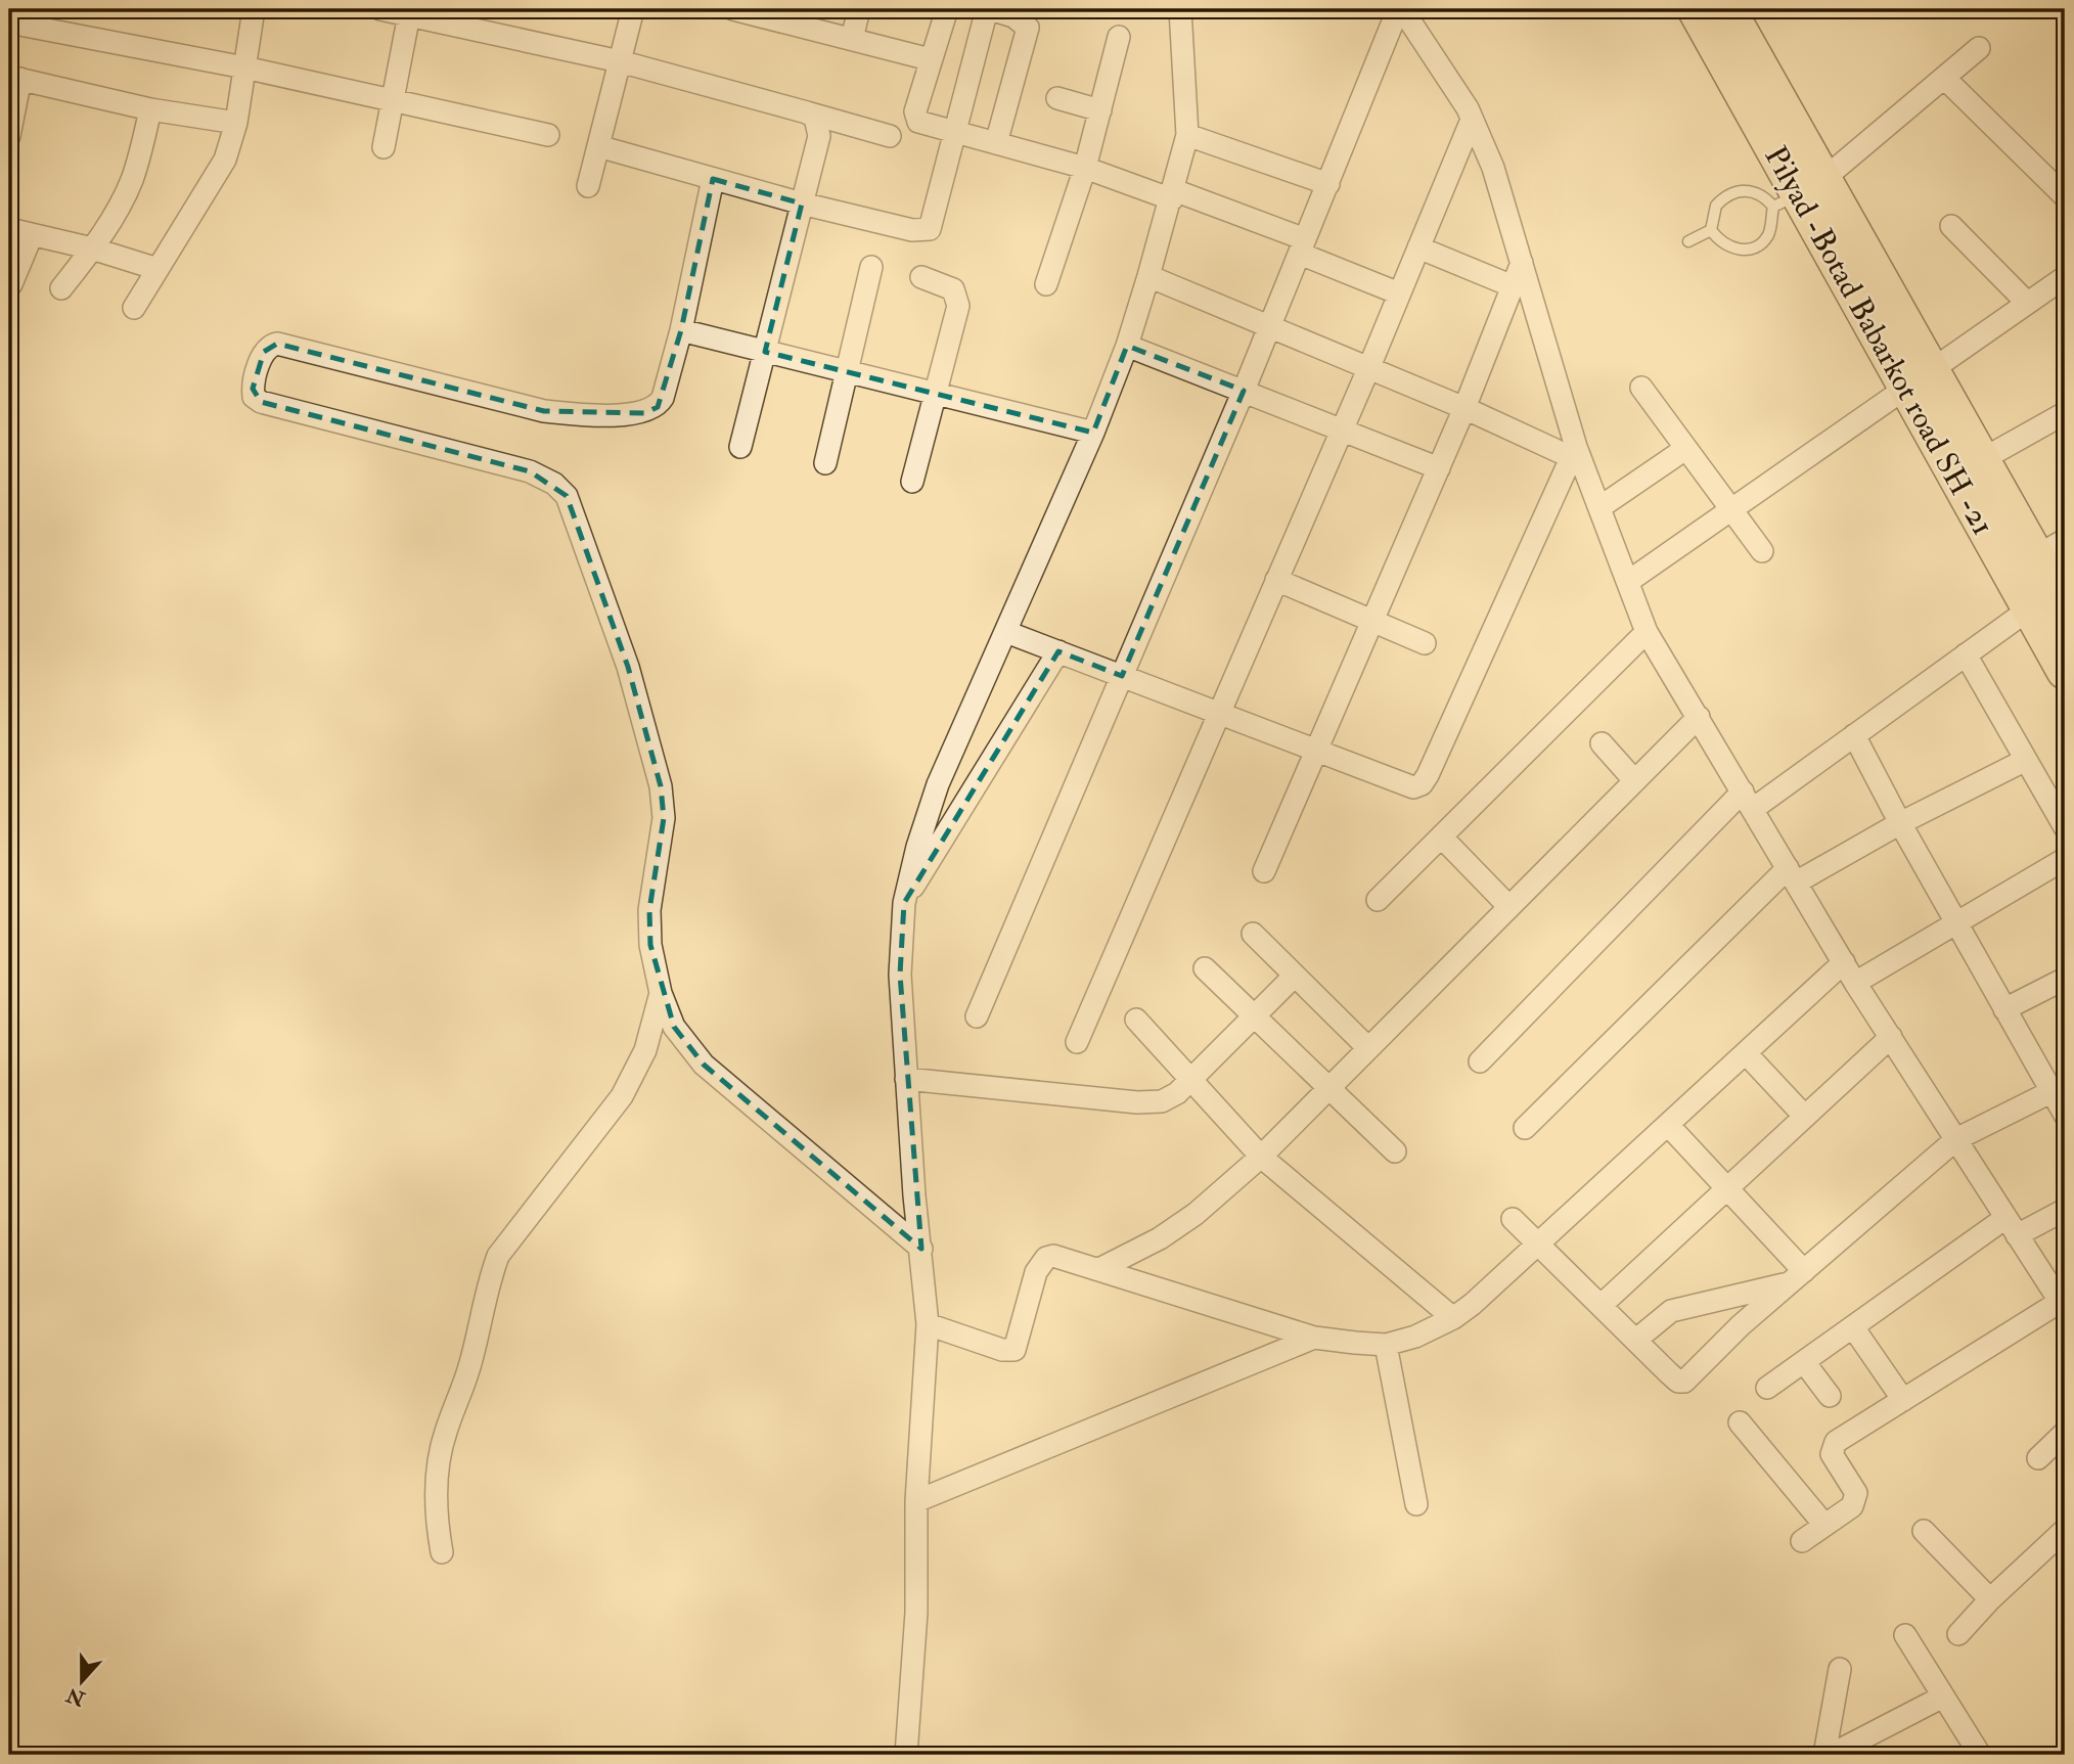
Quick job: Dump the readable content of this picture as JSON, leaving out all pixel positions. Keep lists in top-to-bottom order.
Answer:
{
  "streets": {
    "main road": ["Pilyad -Botad Babarkot road SH -21"]
  },
  "north": "bottom"
}
